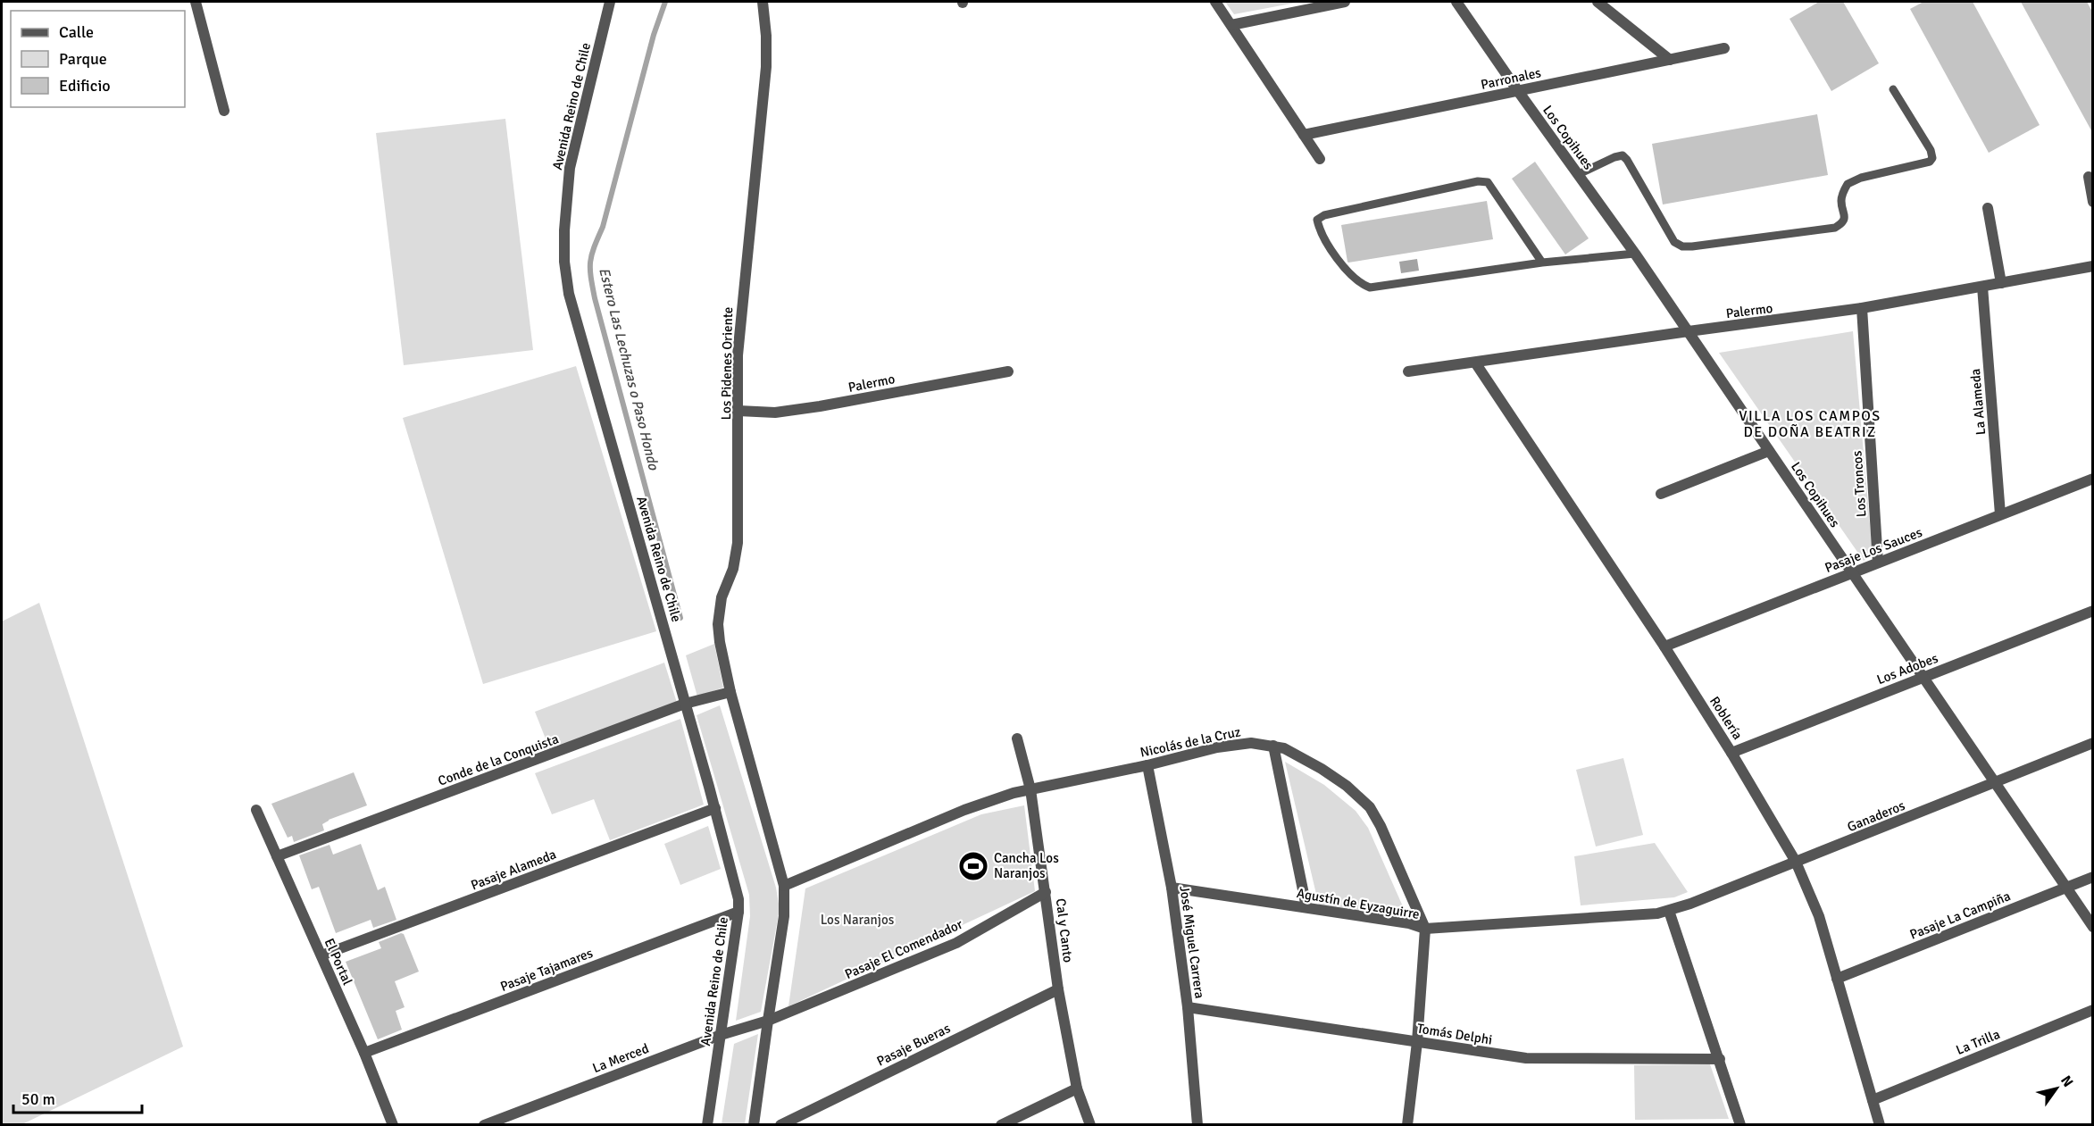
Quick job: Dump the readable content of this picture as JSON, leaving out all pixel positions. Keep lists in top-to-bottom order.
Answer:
{
  "streets": {
    "street": [
      "Parronales",
      "Avenida Reino de Chile",
      "Los Copihues",
      "Palermo",
      "Los Pidenes Oriente",
      "La Alameda",
      "Los Troncos",
      "Pasaje Los Sauces",
      "Los Adobes",
      "Roblería",
      "Nicolás de la Cruz",
      "Conde de la Conquista",
      "Ganaderos",
      "Pasaje Alameda",
      "Agustín de Eyzaguirre",
      "Pasaje La Campiña",
      "Cal y Canto",
      "José Miguel Carrera",
      "Pasaje El Comendador",
      "El Portal",
      "Pasaje Tajamares",
      "Tomás Delphi",
      "La Trilla",
      "Pasaje Bueras",
      "La Merced"
    ]
  },
  "crossings": [
    ["Parronales", "Los Copihues"],
    ["Avenida Reino de Chile", "Conde de la Conquista"],
    ["Avenida Reino de Chile", "Pasaje Alameda"],
    ["Avenida Reino de Chile", "Pasaje Tajamares"],
    ["Avenida Reino de Chile", "La Merced"],
    ["Los Copihues", "Palermo"],
    ["Los Copihues", "Pasaje Los Sauces"],
    ["Los Copihues", "Los Adobes"],
    ["Los Copihues", "Ganaderos"],
    ["Los Copihues", "Pasaje La Campiña"],
    ["Palermo", "Los Pidenes Oriente"],
    ["Palermo", "La Alameda"],
    ["Palermo", "Los Troncos"],
    ["Palermo", "Roblería"],
    ["Los Pidenes Oriente", "Conde de la Conquista"],
    ["La Alameda", "Pasaje Los Sauces"],
    ["Los Troncos", "Pasaje Los Sauces"],
    ["Pasaje Los Sauces", "Roblería"],
    ["Los Adobes", "Roblería"],
    ["Roblería", "Ganaderos"],
    ["Roblería", "Pasaje La Campiña"],
    ["Roblería", "La Trilla"],
    ["Nicolás de la Cruz", "Agustín de Eyzaguirre"],
    ["Nicolás de la Cruz", "Cal y Canto"],
    ["Nicolás de la Cruz", "José Miguel Carrera"],
    ["Nicolás de la Cruz", "Tomás Delphi"],
    ["Conde de la Conquista", "El Portal"],
    ["Ganaderos", "Agustín de Eyzaguirre"],
    ["Pasaje Alameda", "El Portal"],
    ["Agustín de Eyzaguirre", "José Miguel Carrera"],
    ["Cal y Canto", "Pasaje El Comendador"],
    ["Cal y Canto", "Pasaje Bueras"],
    ["José Miguel Carrera", "Tomás Delphi"],
    ["Pasaje El Comendador", "La Merced"],
    ["El Portal", "Pasaje Tajamares"]
  ],
  "districts": ["VILLA LOS CAMPOS DE DOÑA BEATRIZ"],
  "water": ["Estero Las Lechuzas o Paso Hondo"],
  "parks": ["Los Naranjos"],
  "places": {
    "sports": ["Cancha Los Naranjos"]
  },
  "legend": ["Calle", "Parque", "Edificio"],
  "scale_bar": "50 m",
  "north": "top right"
}
